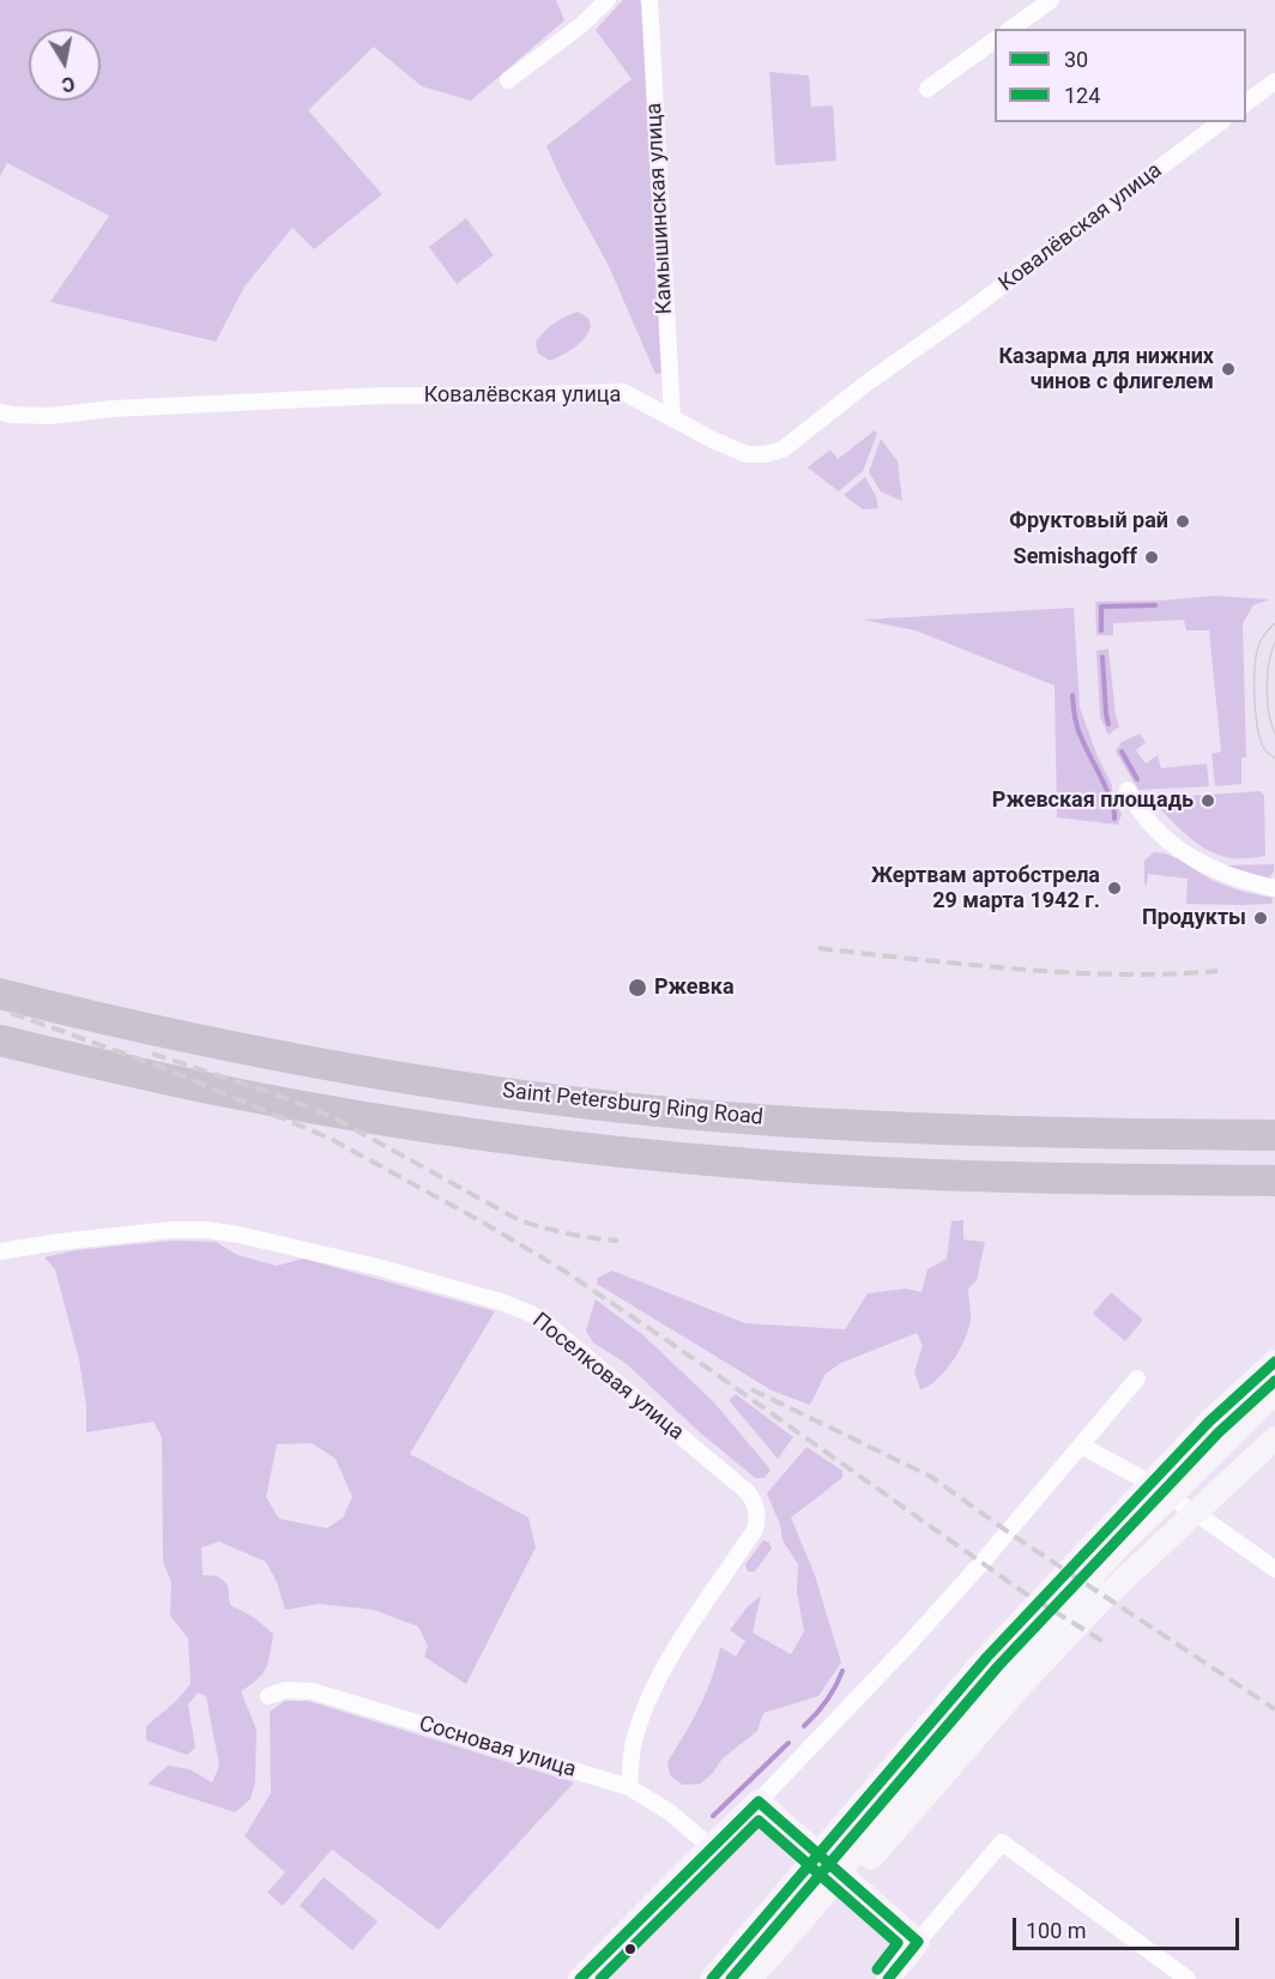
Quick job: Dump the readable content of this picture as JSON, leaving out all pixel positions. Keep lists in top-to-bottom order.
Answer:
{
  "streets": {
    "highway": ["Saint Petersburg Ring Road"],
    "street": [
      "Камышинская улица",
      "Ковалёвская улица",
      "Поселковая улица",
      "Сосновая улица"
    ]
  },
  "crossings": [
    ["Камышинская улица", "Ковалёвская улица"],
    ["Поселковая улица", "Сосновая улица"]
  ],
  "places": [
    "Казарма для нижних чинов с флигелем",
    "Фруктовый рай",
    "Semishagoff",
    "Ржевская площадь",
    "Жертвам артобстрела 29 марта 1942 г.",
    "Продукты",
    "Ржевка"
  ],
  "lines": ["transit line 30", "transit line 124"],
  "legend": ["30", "124"],
  "scale_bar": "100 m",
  "north": "bottom"
}
